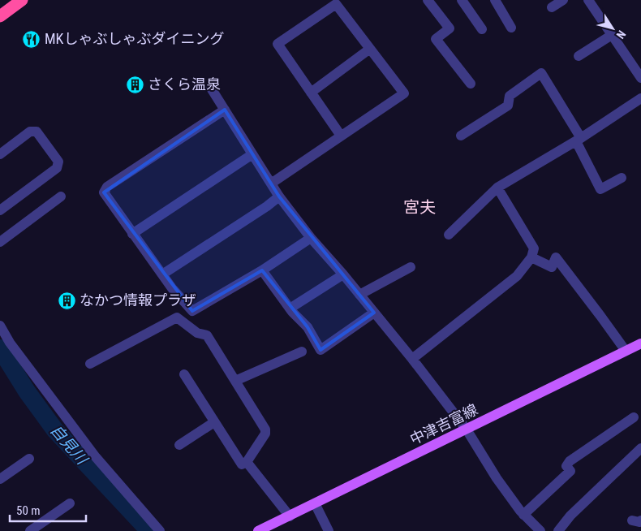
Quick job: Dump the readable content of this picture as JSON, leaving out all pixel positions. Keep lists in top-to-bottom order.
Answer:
{
  "streets": {
    "main road": ["中津吉富線"]
  },
  "districts": ["宮夫"],
  "water": ["自見川"],
  "places": {
    "restaurant": ["MKしゃぶしゃぶダイニング"],
    "building": ["さくら温泉", "なかつ情報プラザ"]
  },
  "scale_bar": "50 m",
  "north": "bottom right"
}
